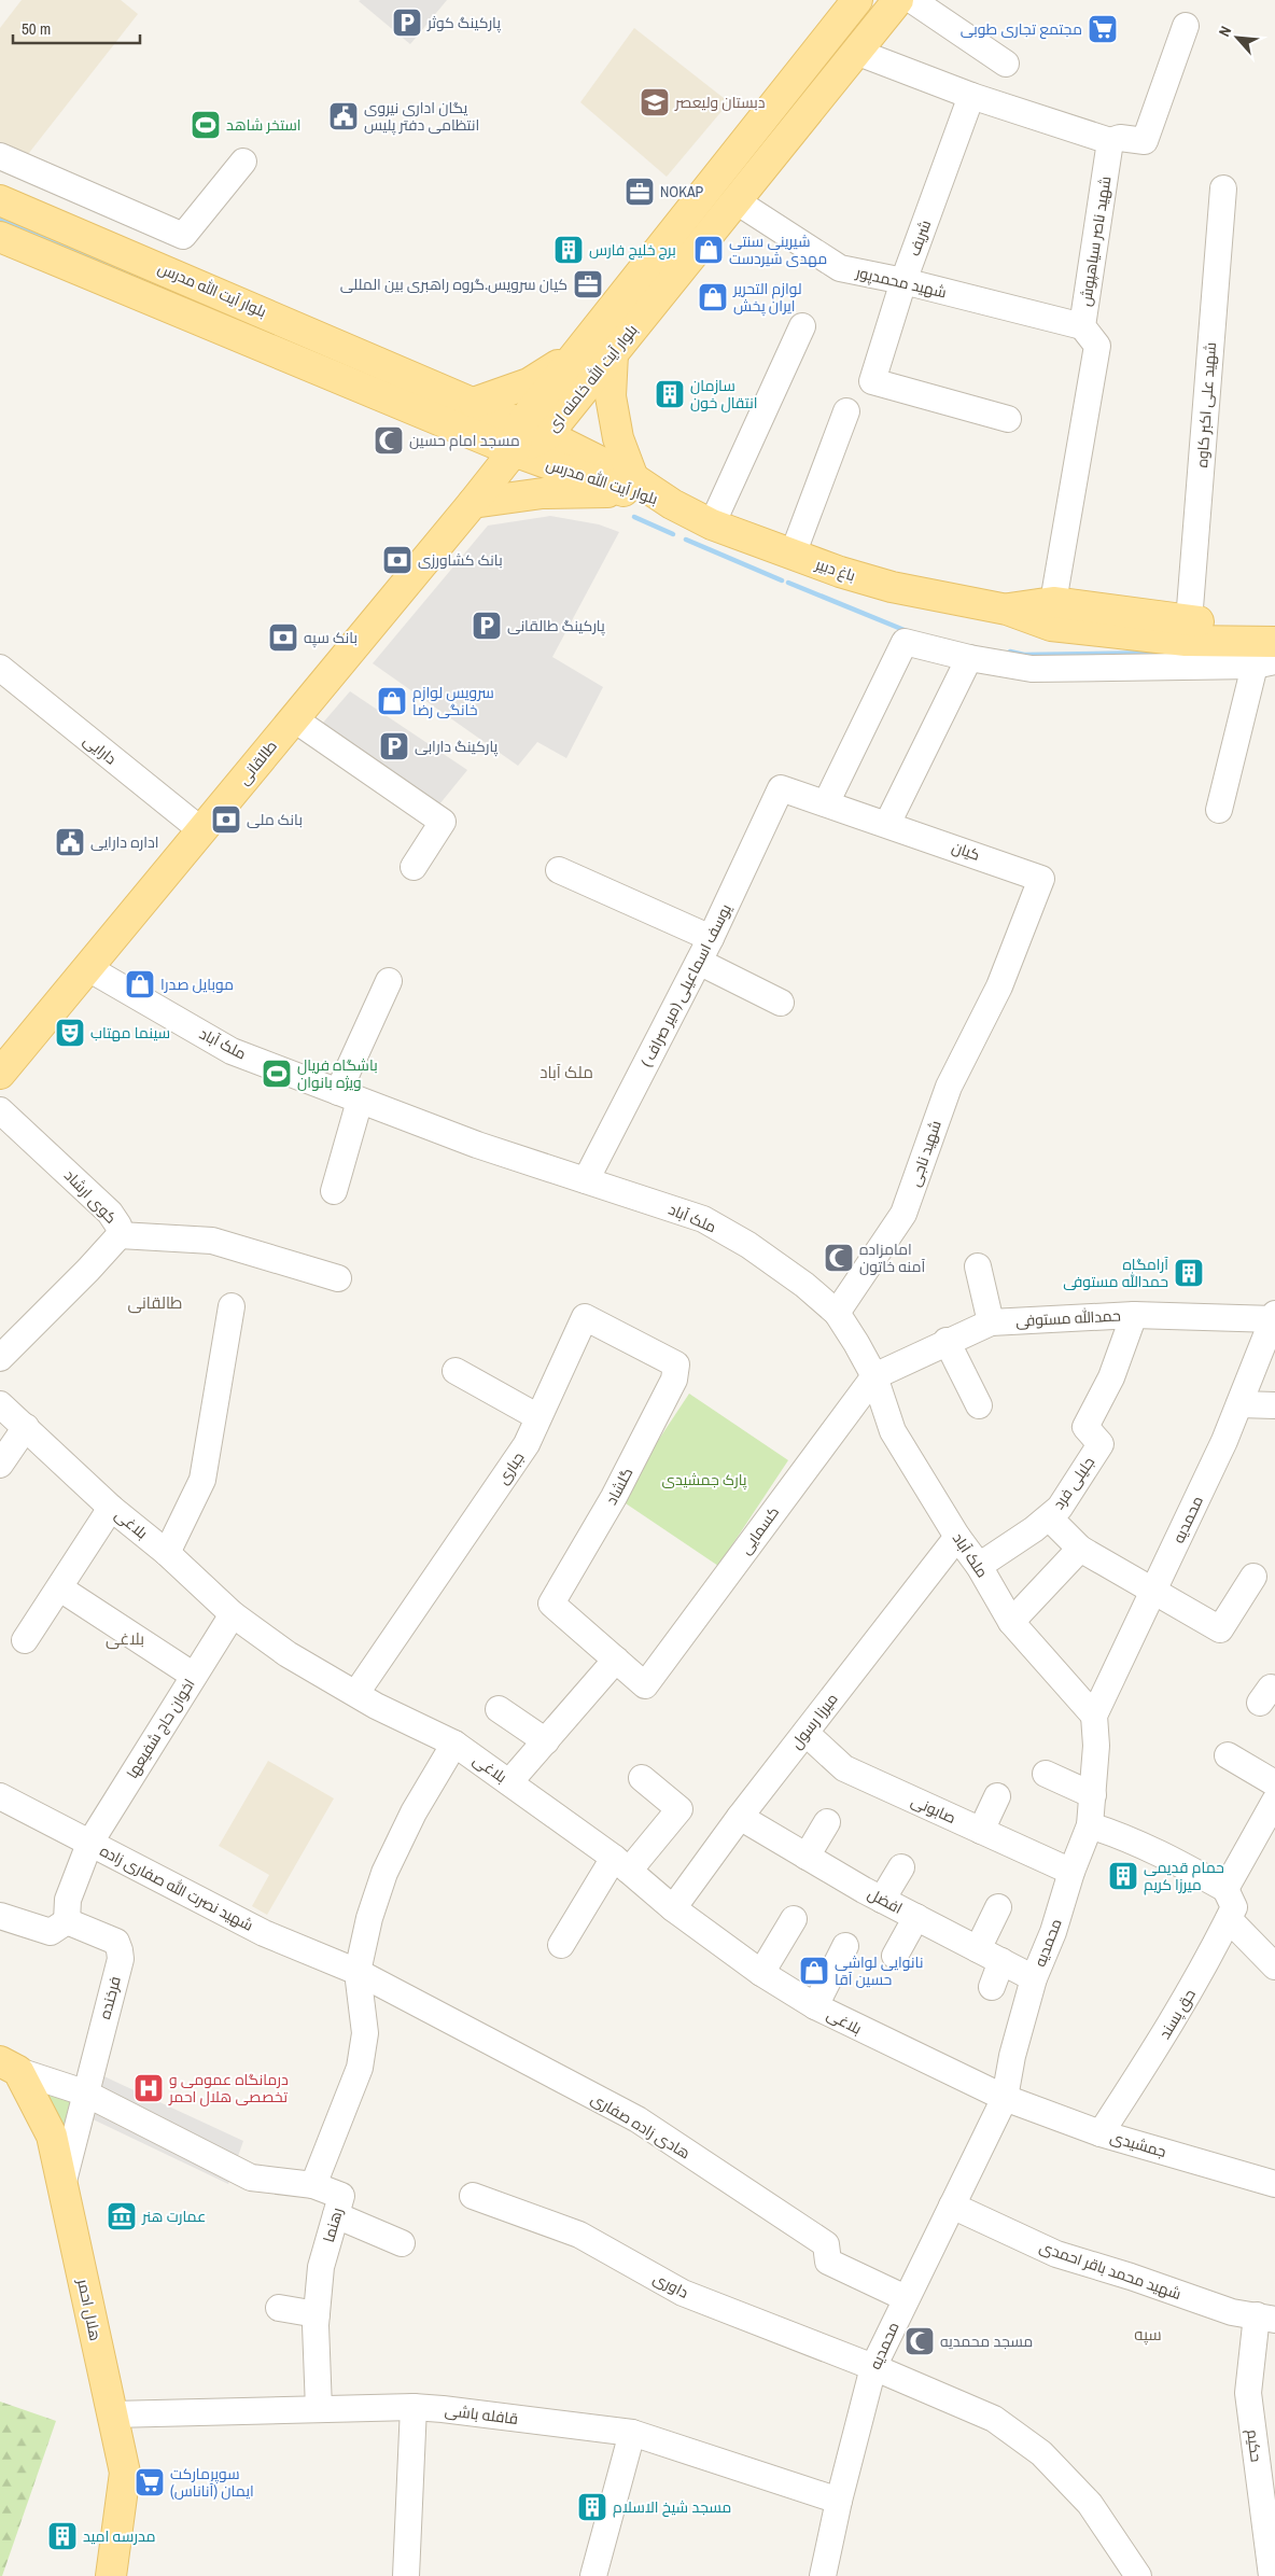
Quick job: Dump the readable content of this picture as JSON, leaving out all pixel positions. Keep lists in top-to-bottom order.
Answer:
{
  "streets": {
    "main road": [
      "بلوار آیت الله مدرس",
      "بلوار آیت الله خامنه ای",
      "باغ دبیر",
      "طالقانی",
      "هلال احمر"
    ],
    "street": [
      "شریف",
      "شهید ناصر سیاهپوش",
      "شهید محمدپور",
      "شهید علی اکبر کاوه",
      "دارایی",
      "کیان",
      "یوسف اسماعیلی (میر صراف )",
      "ملک آباد",
      "شهید ناجی",
      "کوی ارشاد",
      "حمدالله مستوفی",
      "جباری",
      "جلیلی فرد",
      "گلشاد",
      "محمدیه",
      "بلاغی",
      "کسمایی",
      "میرزا رسول",
      "اخوان حاج شفیعها",
      "صابونی",
      "شهید نصرت الله صفاری زاده",
      "افضل",
      "فرخنده",
      "حق پسند",
      "هادی زاده صفاری",
      "جمشیدی",
      "رهنما",
      "شهید محمد باقر احمدی",
      "داوری",
      "قافله باشی",
      "حکیم"
    ]
  },
  "crossings": [
    ["شریف", "شهید محمدپور"],
    ["شهید ناصر سیاهپوش", "شهید محمدپور"],
    ["شهید ناصر سیاهپوش", "باغ دبیر"],
    ["شهید محمدپور", "بلوار آیت الله خامنه ای"],
    ["بلوار آیت الله مدرس", "بلوار آیت الله خامنه ای"],
    ["بلوار آیت الله مدرس", "باغ دبیر"],
    ["بلوار آیت الله مدرس", "طالقانی"],
    ["بلوار آیت الله خامنه ای", "طالقانی"],
    ["شهید علی اکبر کاوه", "باغ دبیر"],
    ["دارایی", "طالقانی"],
    ["طالقانی", "ملک آباد"],
    ["کیان", "یوسف اسماعیلی (میر صراف )"],
    ["کیان", "شهید ناجی"],
    ["یوسف اسماعیلی (میر صراف )", "ملک آباد"],
    ["ملک آباد", "شهید ناجی"],
    ["ملک آباد", "حمدالله مستوفی"],
    ["ملک آباد", "جلیلی فرد"],
    ["ملک آباد", "محمدیه"],
    ["ملک آباد", "کسمایی"],
    ["ملک آباد", "میرزا رسول"],
    ["حمدالله مستوفی", "جلیلی فرد"],
    ["حمدالله مستوفی", "محمدیه"],
    ["حمدالله مستوفی", "کسمایی"],
    ["جباری", "گلشاد"],
    ["جباری", "بلاغی"],
    ["گلشاد", "کسمایی"],
    ["محمدیه", "بلاغی"],
    ["محمدیه", "صابونی"],
    ["محمدیه", "افضل"],
    ["محمدیه", "هادی زاده صفاری"],
    ["محمدیه", "جمشیدی"],
    ["محمدیه", "شهید محمد باقر احمدی"],
    ["محمدیه", "داوری"],
    ["محمدیه", "قافله باشی"],
    ["بلاغی", "میرزا رسول"],
    ["بلاغی", "اخوان حاج شفیعها"],
    ["بلاغی", "جمشیدی"],
    ["میرزا رسول", "صابونی"],
    ["میرزا رسول", "افضل"],
    ["اخوان حاج شفیعها", "شهید نصرت الله صفاری زاده"],
    ["شهید نصرت الله صفاری زاده", "هادی زاده صفاری"],
    ["فرخنده", "هلال احمر"],
    ["حق پسند", "جمشیدی"],
    ["رهنما", "قافله باشی"],
    ["شهید محمد باقر احمدی", "حکیم"],
    ["هلال احمر", "قافله باشی"]
  ],
  "districts": [
    "ملک آباد",
    "طالقانی",
    "بلاغی",
    "سپه"
  ],
  "parks": ["پارک جمشیدی"],
  "places": {
    "parking": ["پارکینگ کوثر", "پارکینگ طالقانی", "پارکینگ دارابی"],
    "supermarket": ["مجتمع تجاری طوبی", "سوپرمارکت ایمان (آناناس)"],
    "school or university": ["دبستان ولیعصر"],
    "public building": ["یگان اداری نیروی انتظامی دفتر پلیس", "اداره دارایی"],
    "sports": ["استخر شاهد", "باشگاه فریال ویژه بانوان"],
    "office": ["NOKAP", "کیان سرویس.گروه راهبری بین المللی"],
    "building": [
      "برج خلیج فارس",
      "سازمان انتقال خون",
      "آرامگاه حمدالله مستوفی",
      "حمام قدیمی میرزا کریم",
      "مسجد شیخ الاسلام",
      "مدرسه امید"
    ],
    "shop": [
      "شیرینی سنتی مهدی شیردست",
      "لوازم التحریر ایران پخش",
      "سرویس لوازم خانگی رضا",
      "موبایل صدرا",
      "نانوایی لواشی حسین آقا"
    ],
    "mosque": ["مسجد امام حسین", "امامزاده آمنه خاتون", "مسجد محمدیه"],
    "bank": ["بانک کشاورزی", "بانک سپه", "بانک ملی"],
    "theatre": ["سینما مهتاب"],
    "hospital": ["درمانگاه عمومی و تخصصی هلال احمر"],
    "museum": ["عمارت هنر"]
  },
  "scale_bar": "50 m",
  "north": "top left"
}
